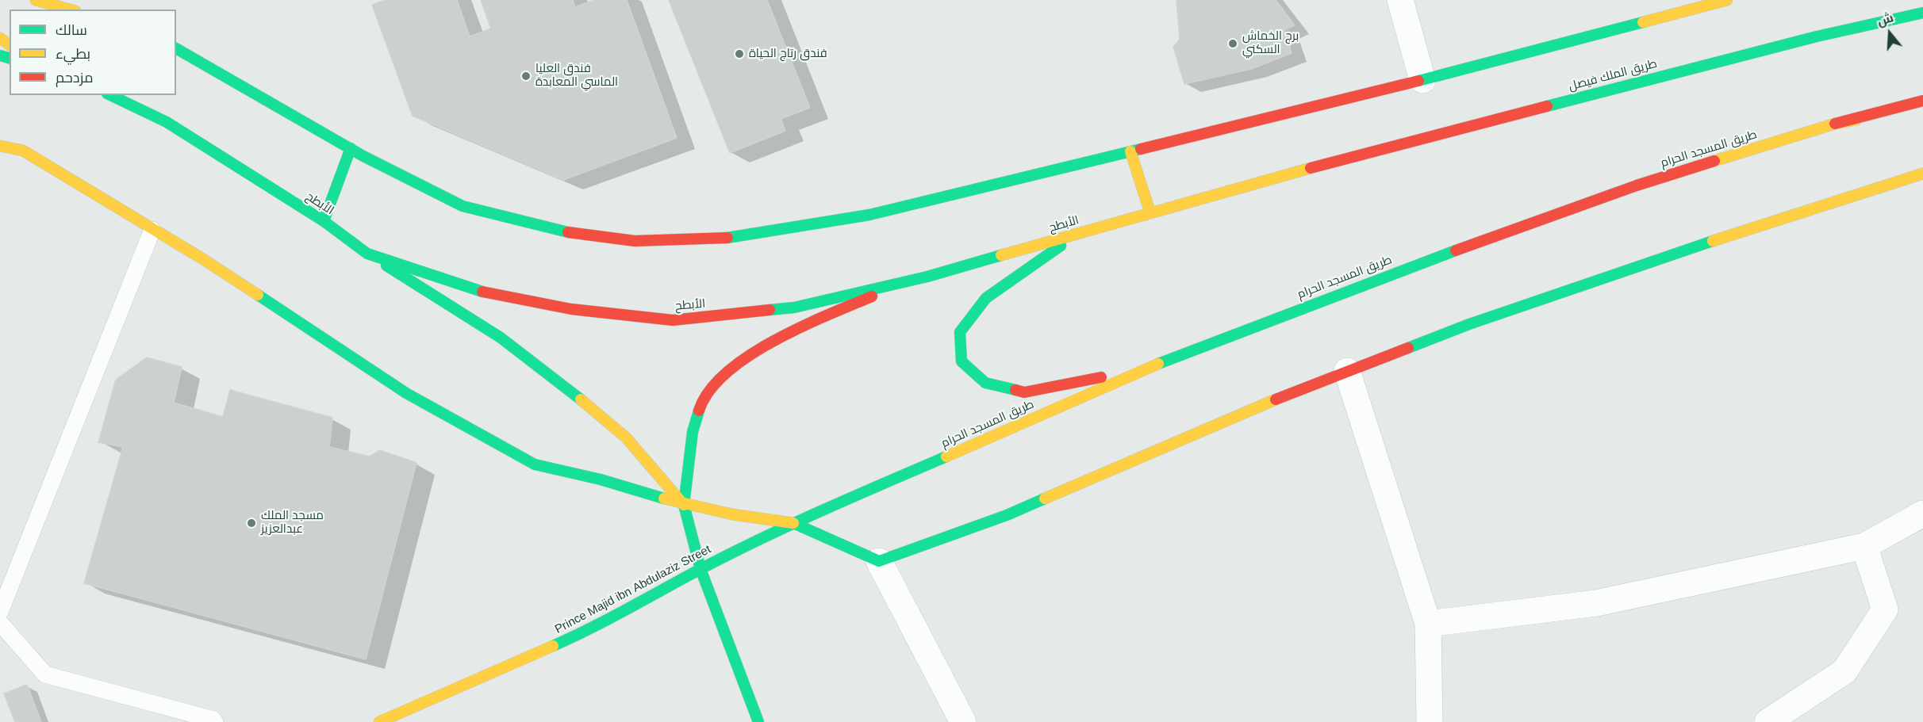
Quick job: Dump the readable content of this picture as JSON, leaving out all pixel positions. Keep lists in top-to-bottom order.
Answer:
{
  "streets": {
    "main road": [
      "طريق الملك فيصل",
      "طريق المسجد الحرام",
      "الأبطح",
      "Prince Majid ibn Abdulaziz Street"
    ]
  },
  "crossings": [
    ["طريق الملك فيصل", "الأبطح"],
    ["طريق المسجد الحرام", "Prince Majid ibn Abdulaziz Street"]
  ],
  "places": [
    "برج الخماش السكني",
    "فندق رتاج الحياة",
    "فندق العليا الماسي المعابدة",
    "مسجد الملك عبدالعزيز"
  ],
  "legend": ["سالك", "بطيء", "مزدحم"],
  "north": "top"
}
